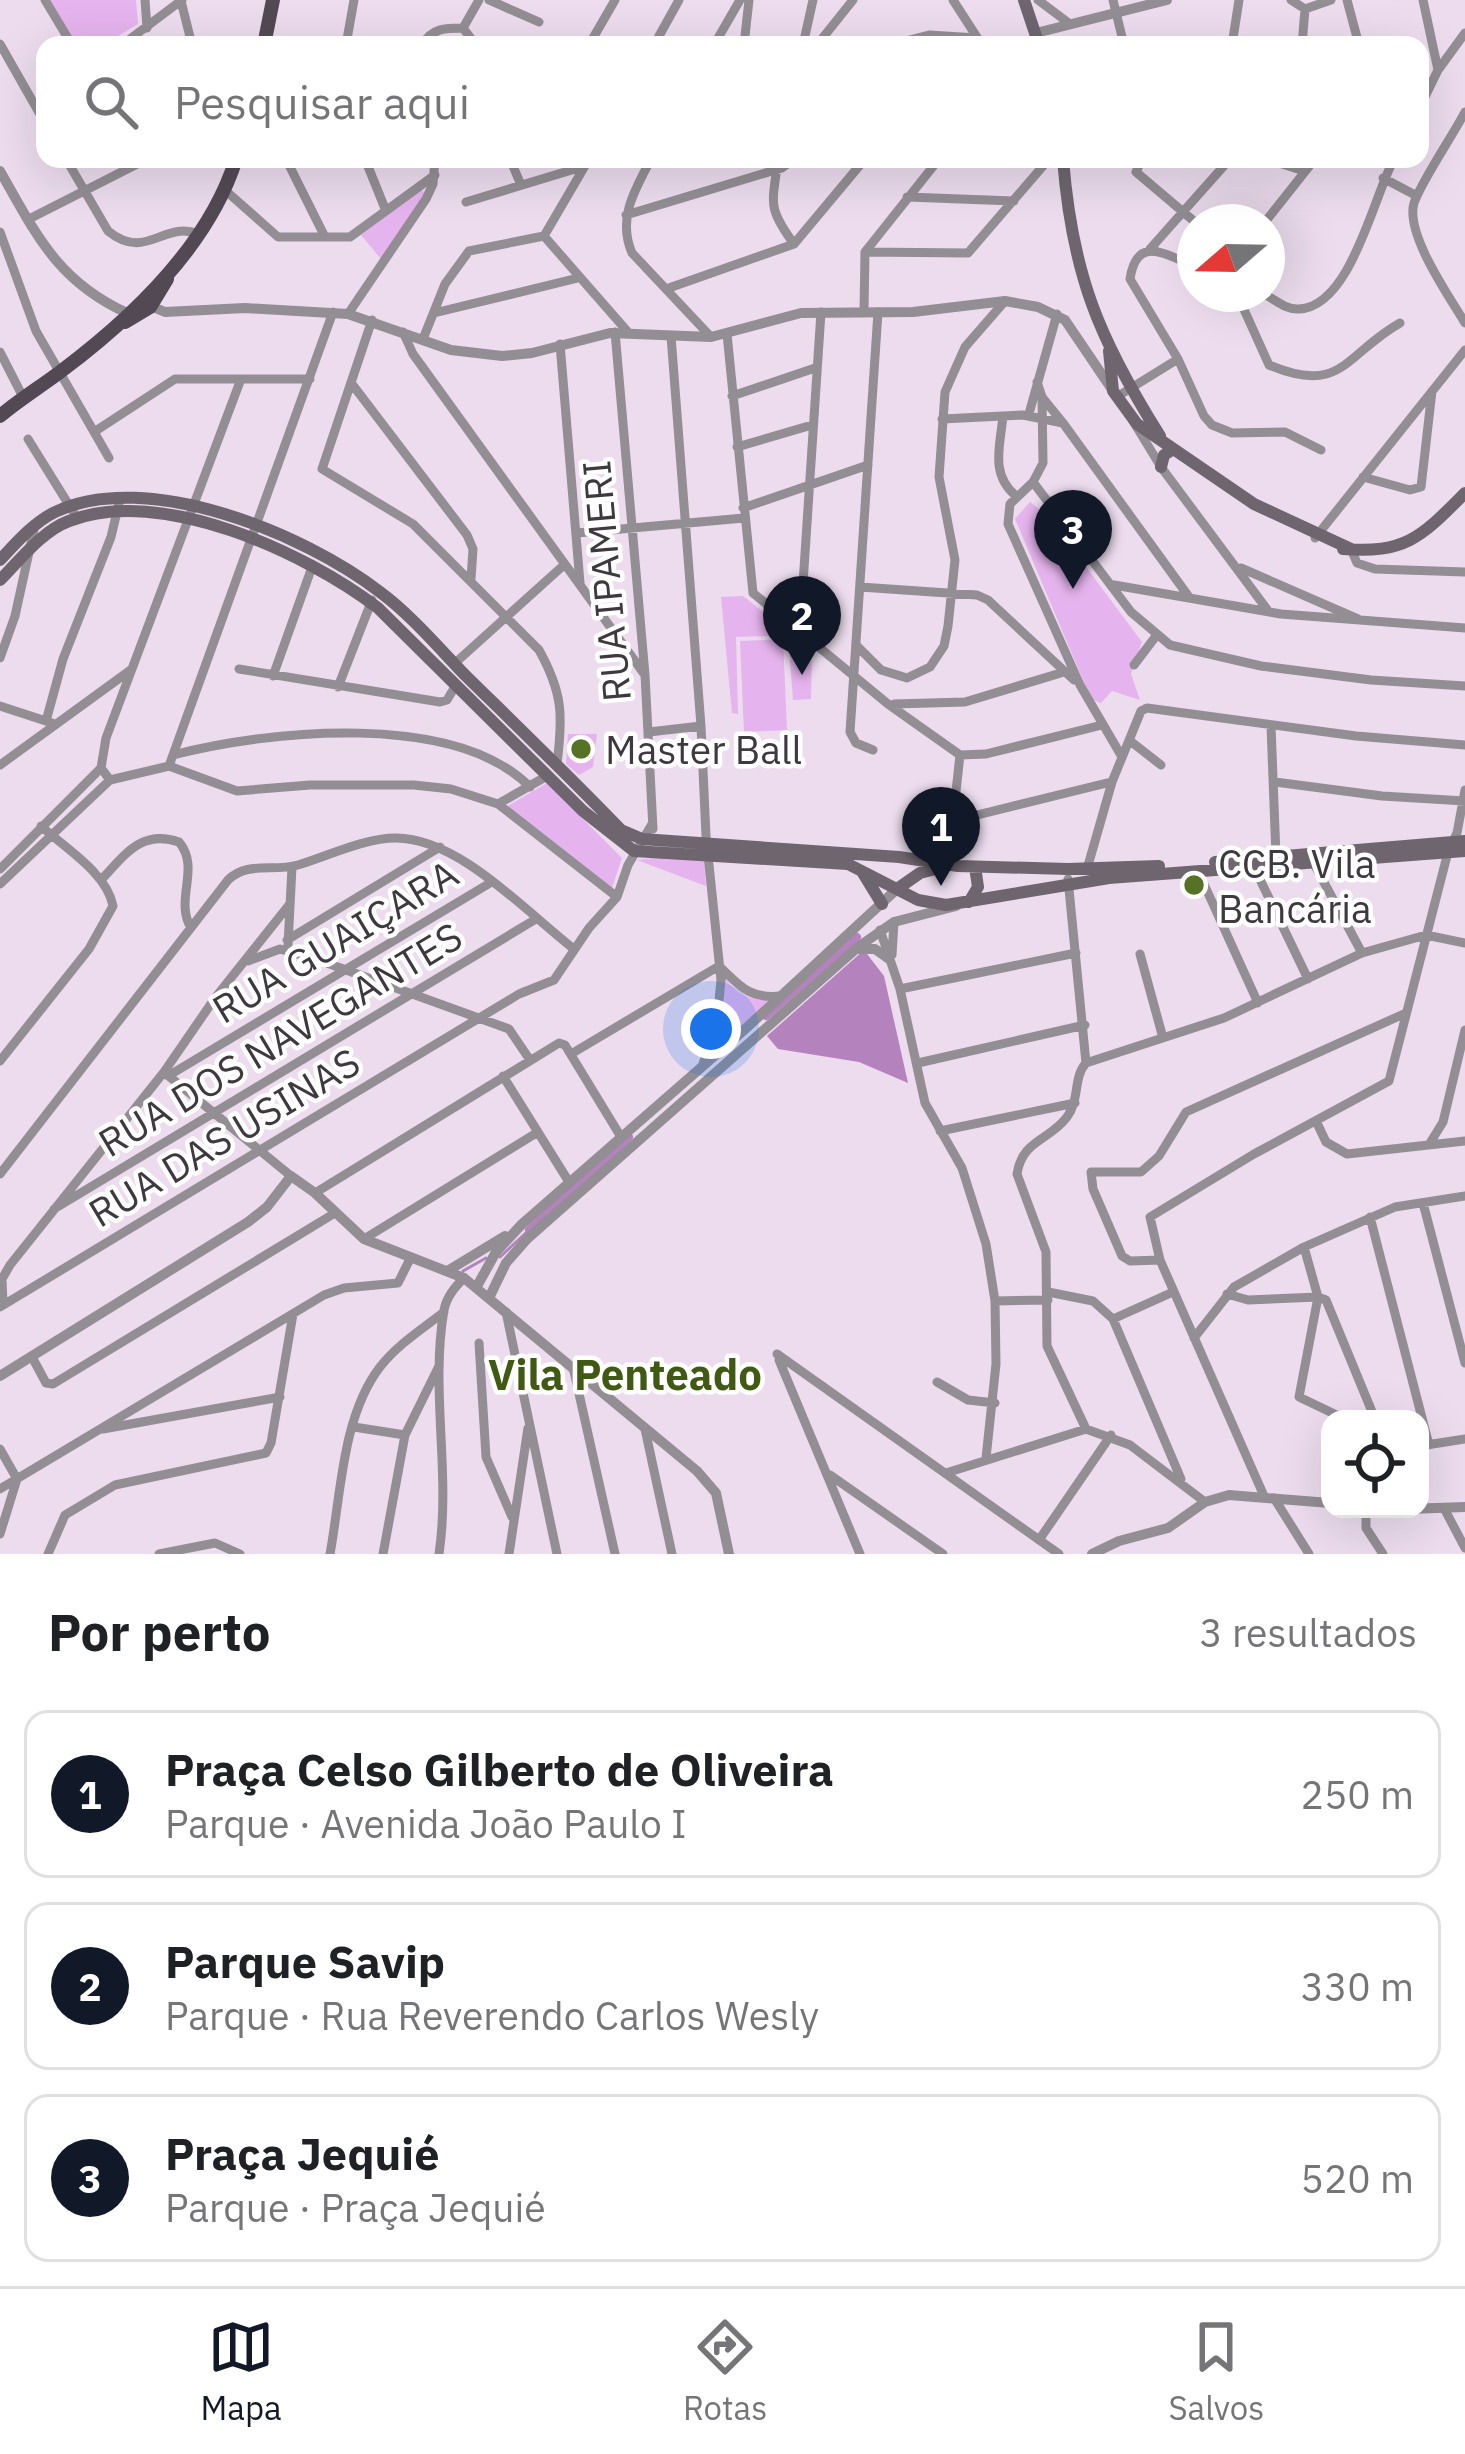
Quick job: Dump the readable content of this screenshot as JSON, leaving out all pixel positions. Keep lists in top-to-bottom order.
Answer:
{
  "streets": {
    "street": [
      "RUA IPAMERI",
      "RUA GUAIÇARA",
      "RUA DOS NAVEGANTES",
      "RUA DAS USINAS"
    ]
  },
  "districts": ["Vila Penteado"],
  "places": ["Master Ball", "CCB. Vila Bancária"],
  "north": "left",
  "page": {
    "search": "Pesquisar aqui",
    "pins": ["3", "2", "1"],
    "heading": ["Por perto", "3 resultados"],
    "list": [
      {
        "mark": "1",
        "name": "Praça Celso Gilberto de Oliveira",
        "note": "Parque · Avenida João Paulo I",
        "value": "250 m"
      },
      {
        "mark": "2",
        "name": "Parque Savip",
        "note": "Parque · Rua Reverendo Carlos Wesly",
        "value": "330 m"
      },
      {
        "mark": "3",
        "name": "Praça Jequié",
        "note": "Parque · Praça Jequié",
        "value": "520 m"
      }
    ],
    "nav": ["Mapa", "Rotas", "Salvos"]
  }
}
